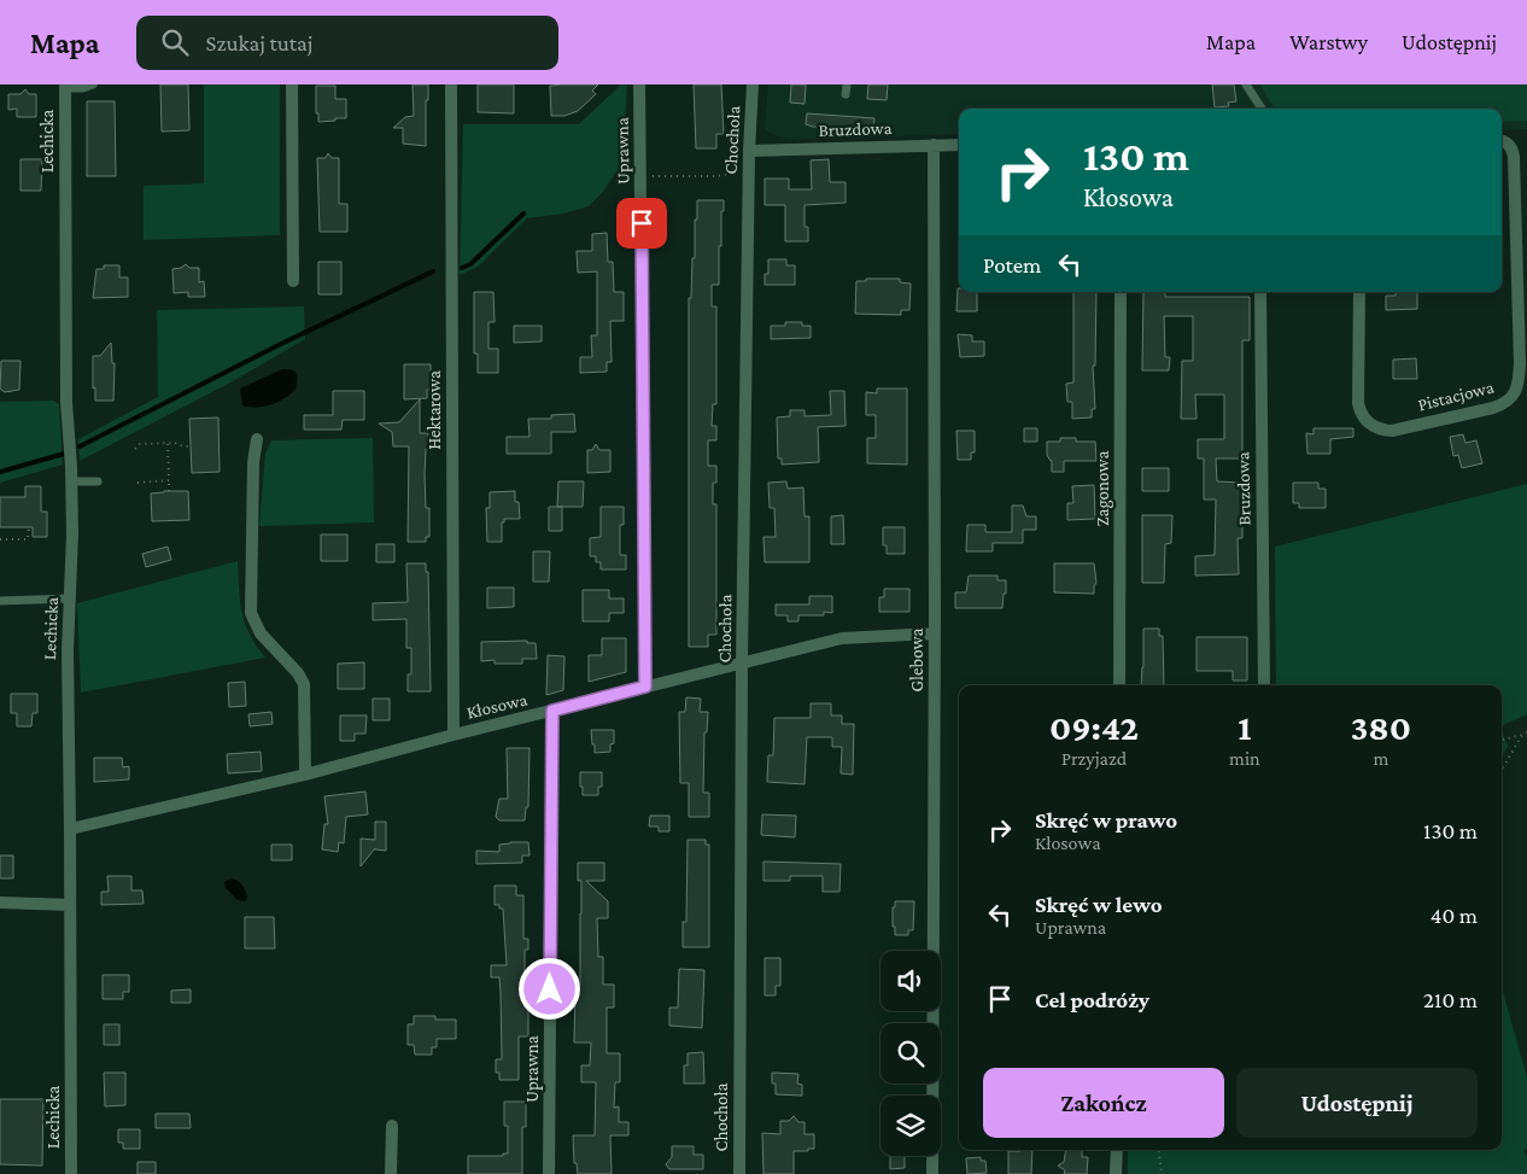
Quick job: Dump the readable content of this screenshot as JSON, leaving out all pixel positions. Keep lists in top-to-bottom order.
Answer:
{
  "streets": {
    "street": [
      "Bruzdowa",
      "Chochoła",
      "Lechicka",
      "Uprawna",
      "Pistacjowa",
      "Hektarowa",
      "Zagonowa",
      "Glebowa",
      "Kłosowa"
    ]
  },
  "crossings": [
    ["Bruzdowa", "Chochoła"],
    ["Bruzdowa", "Glebowa"],
    ["Chochoła", "Kłosowa"],
    ["Lechicka", "Kłosowa"],
    ["Uprawna", "Kłosowa"],
    ["Hektarowa", "Kłosowa"],
    ["Glebowa", "Kłosowa"]
  ],
  "page": {
    "header": "Mapa",
    "search": "Szukaj tutaj",
    "nav": ["Mapa", "Warstwy", "Udostępnij"],
    "turn": ["130 m", "Kłosowa"],
    "then": "Potem",
    "eta": [
      "09:42",
      "Przyjazd",
      "1",
      "min",
      "380",
      "m"
    ],
    "list": [
      {
        "name": "Skręć w prawo",
        "note": "Kłosowa",
        "value": "130 m"
      },
      {
        "name": "Skręć w lewo",
        "note": "Uprawna",
        "value": "40 m"
      },
      {
        "name": "Cel podróży",
        "value": "210 m"
      }
    ],
    "buttons": ["Zakończ", "Udostępnij"]
  }
}
